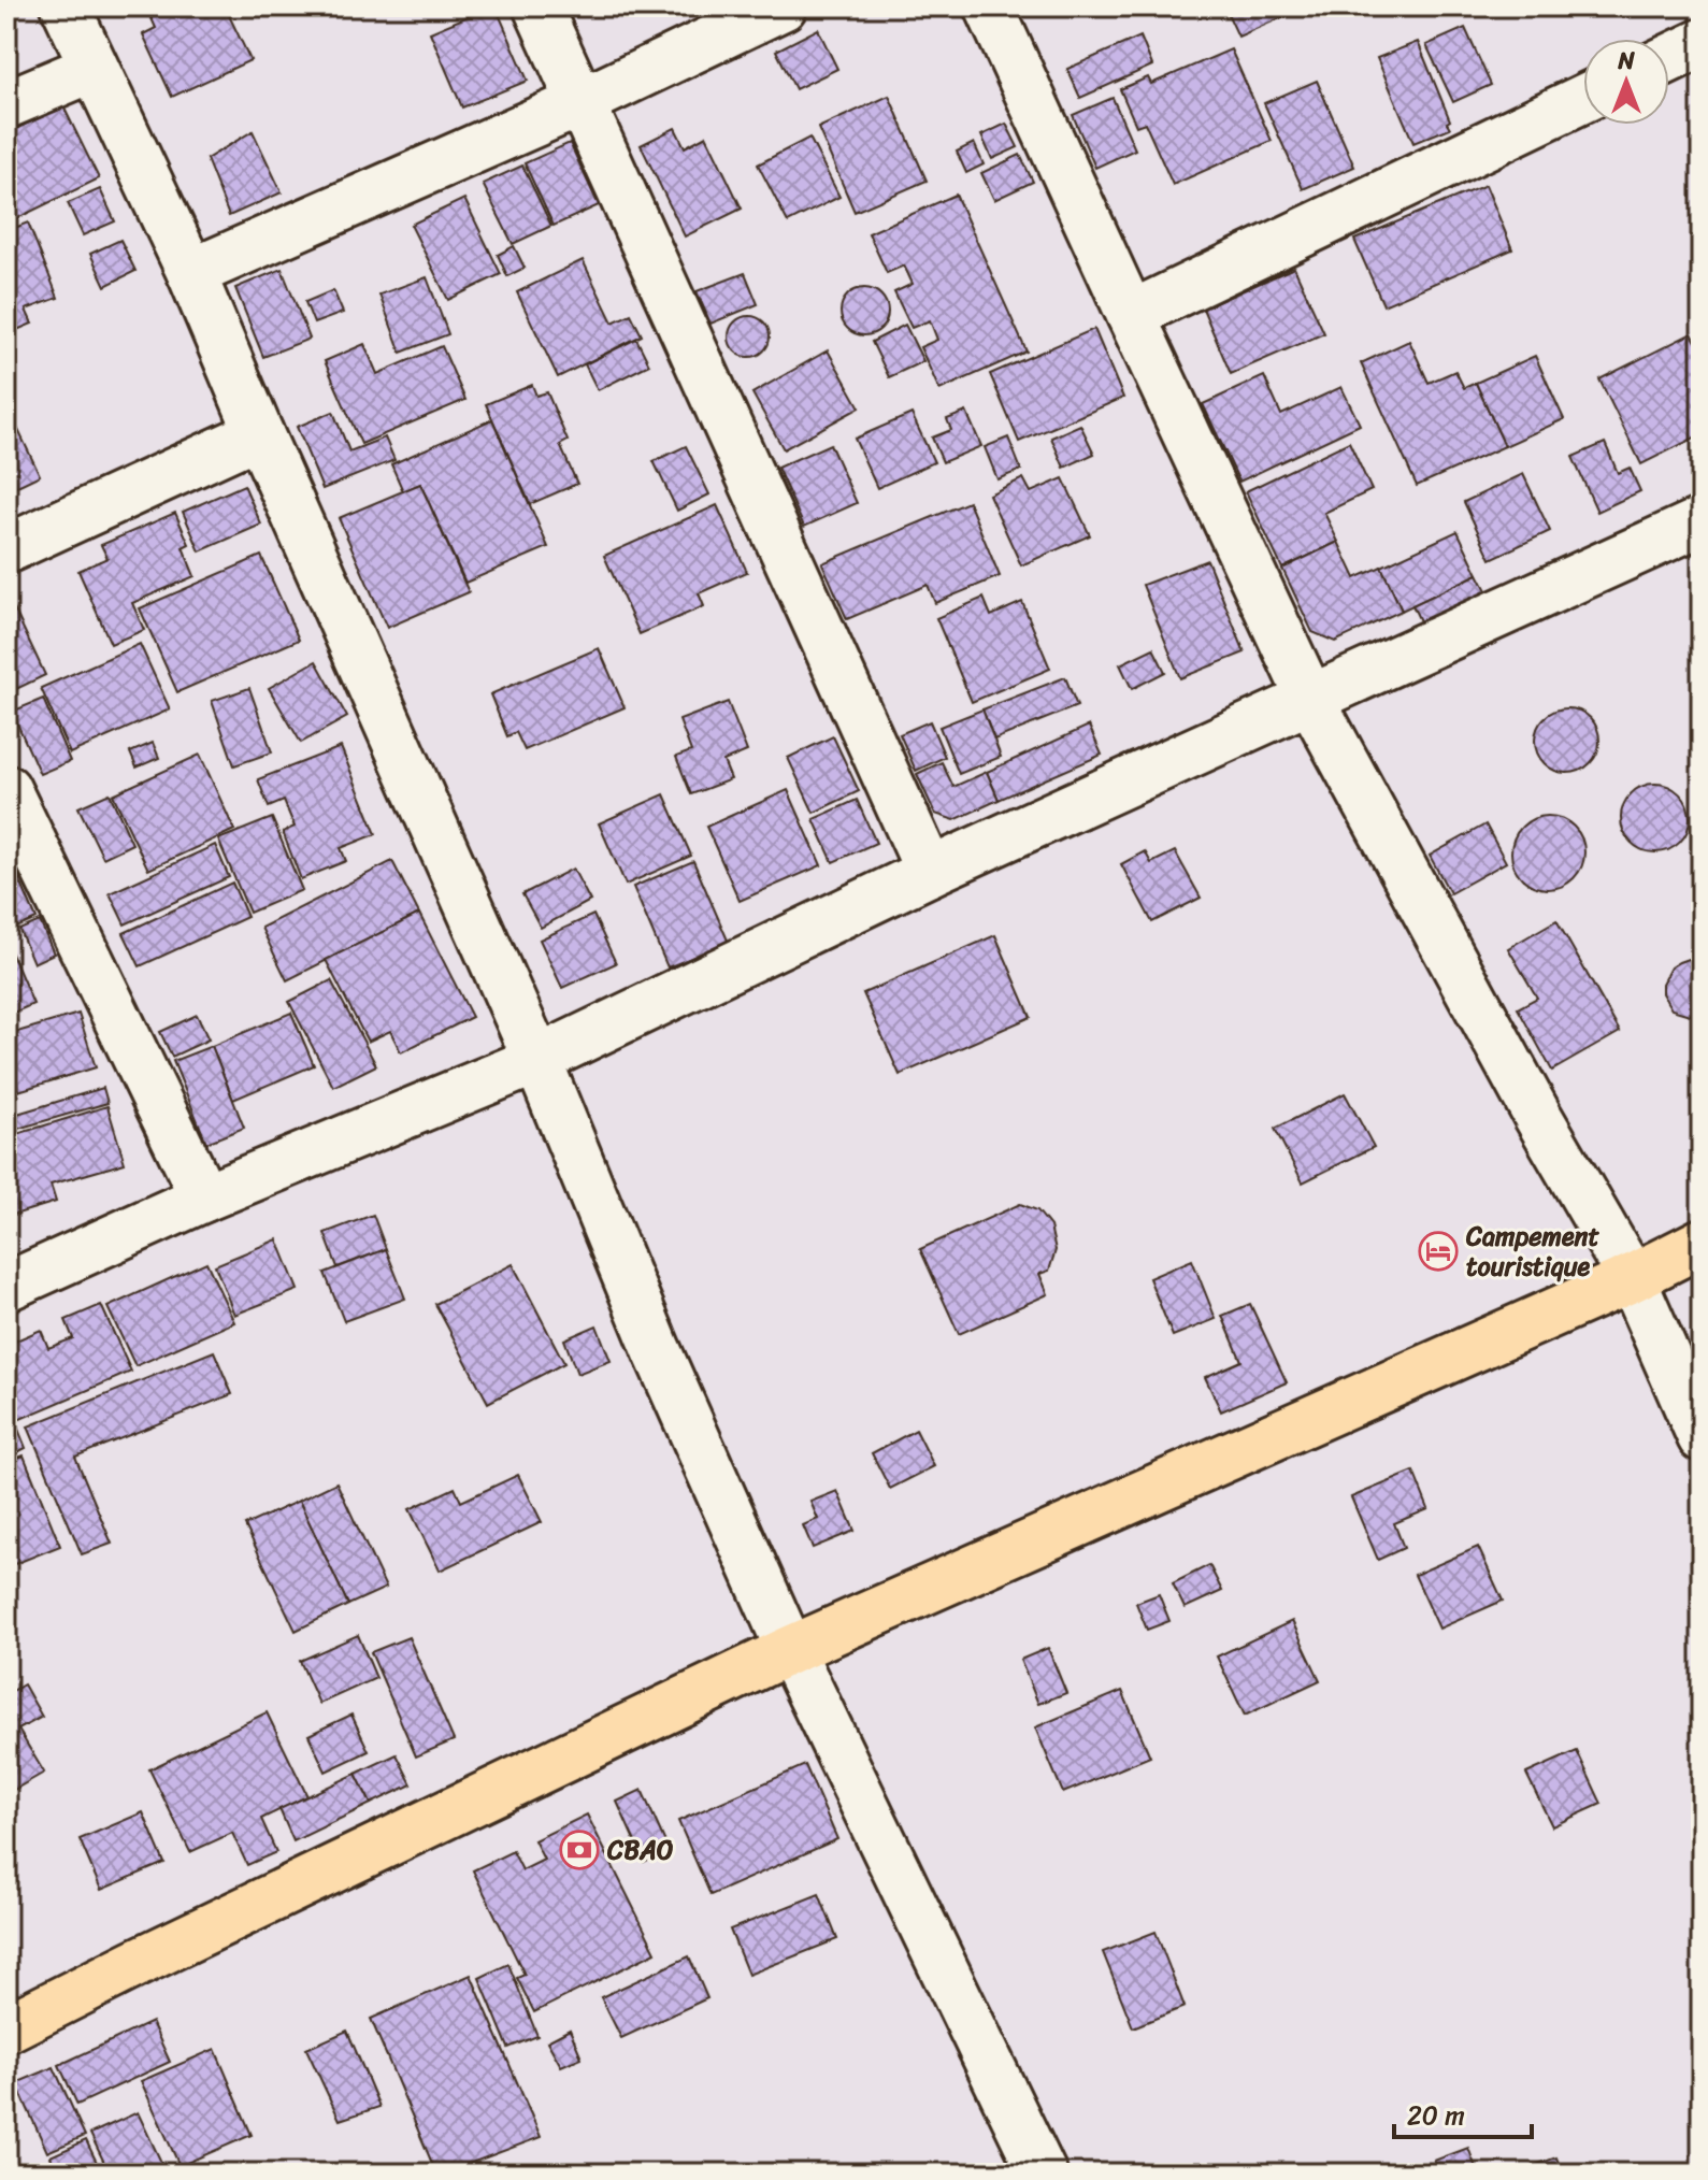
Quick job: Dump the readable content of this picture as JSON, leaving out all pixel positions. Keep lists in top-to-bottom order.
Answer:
{
  "places": {
    "hotel": ["Campement touristique"],
    "bank": ["CBAO"]
  },
  "scale_bar": "20 m",
  "north": "top"
}
